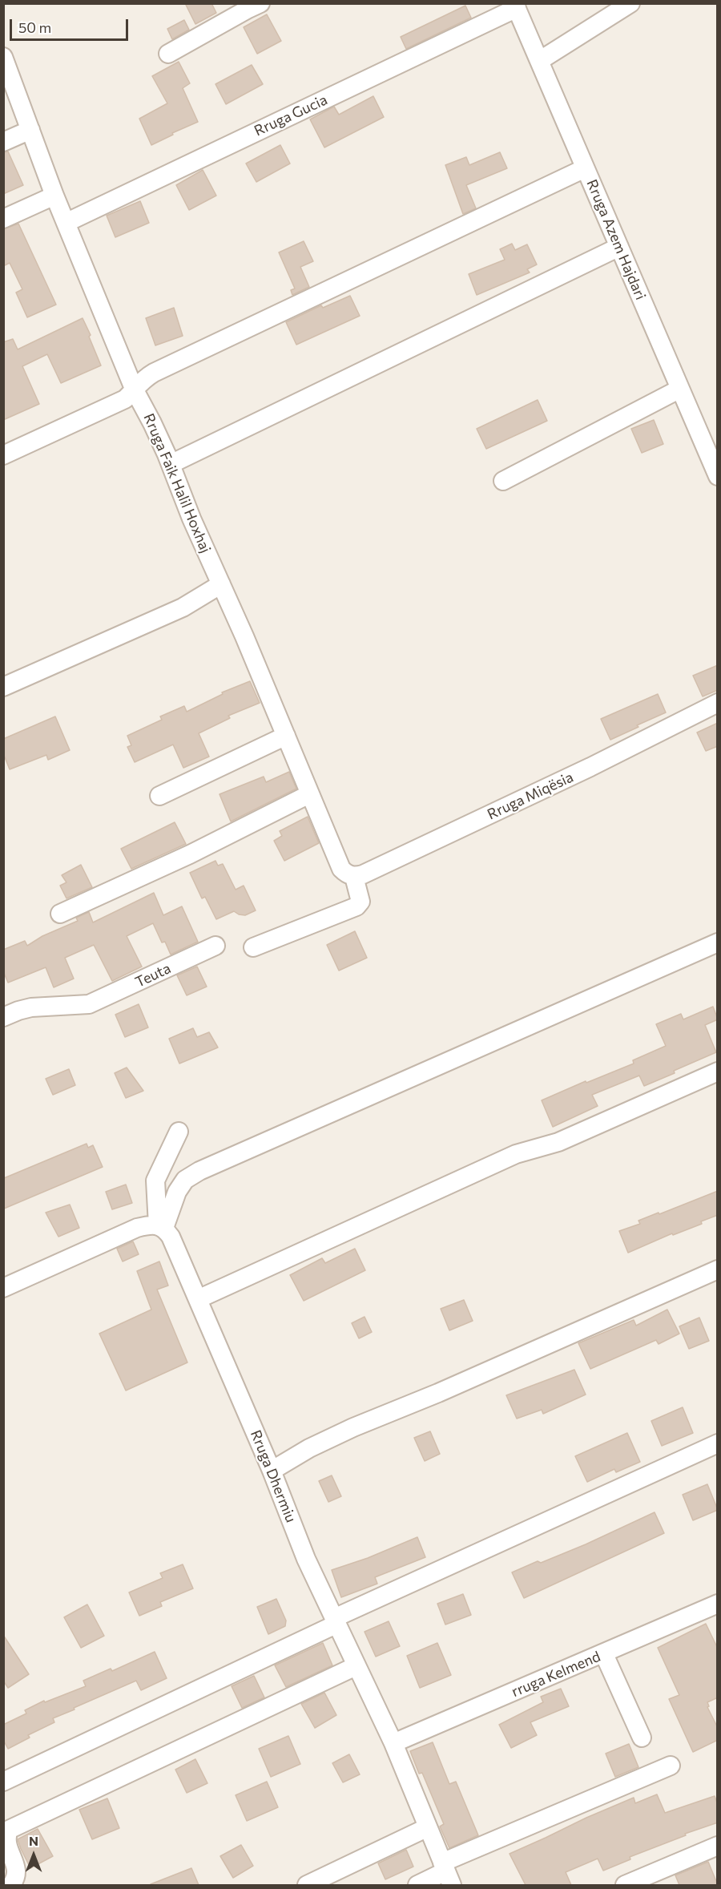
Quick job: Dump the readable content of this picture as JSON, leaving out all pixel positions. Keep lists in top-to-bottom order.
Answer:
{
  "streets": {
    "street": [
      "Rruga Gucia",
      "Rruga Azem Hajdari",
      "Rruga Faik Halil Hoxhaj",
      "Rruga Miqësia",
      "Teuta",
      "Rruga Dhermiu",
      "rruga Kelmend"
    ]
  },
  "crossings": [
    ["Rruga Gucia", "Rruga Azem Hajdari"],
    ["Rruga Gucia", "Rruga Faik Halil Hoxhaj"],
    ["Rruga Faik Halil Hoxhaj", "Rruga Miqësia"],
    ["Rruga Dhermiu", "rruga Kelmend"]
  ],
  "scale_bar": "50 m",
  "north": "top"
}
